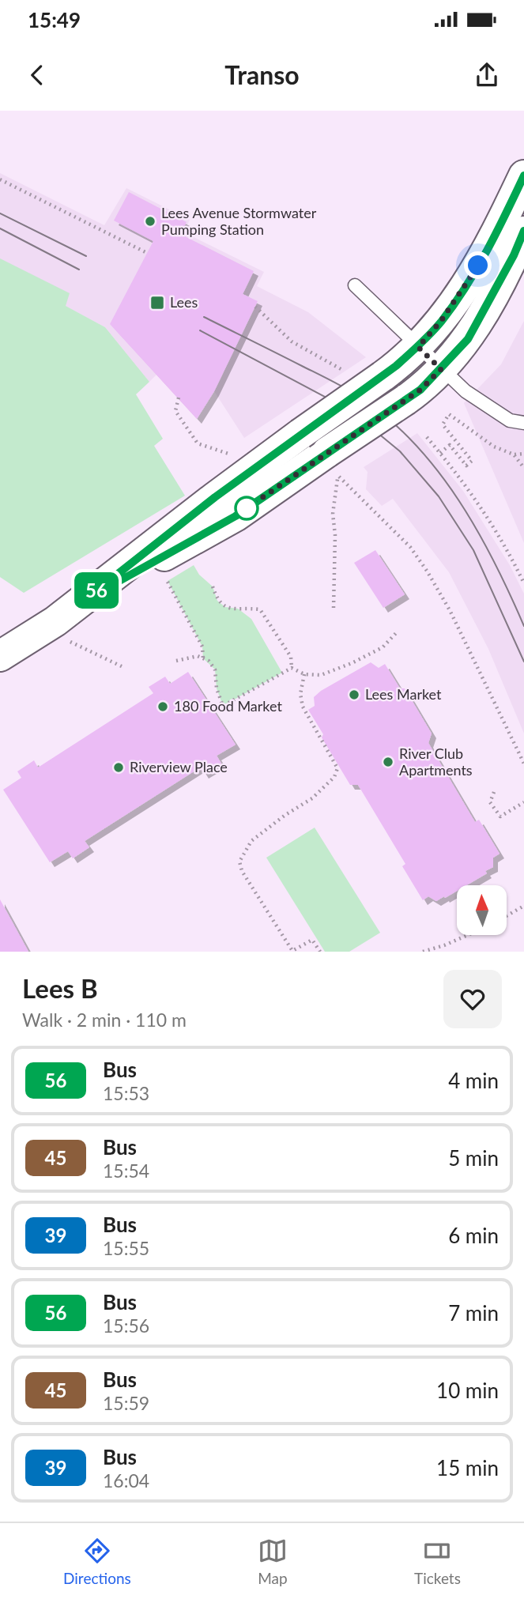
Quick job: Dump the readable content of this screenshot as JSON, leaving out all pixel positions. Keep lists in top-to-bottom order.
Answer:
{
  "places": {
    "other": [
      "Lees Avenue Stormwater Pumping Station",
      "Lees Market",
      "180 Food Market",
      "River Club Apartments",
      "Riverview Place"
    ],
    "transit": ["Lees"]
  },
  "lines": ["bus line 56"],
  "north": "top",
  "page": {
    "status": "15:49",
    "header": "Transo",
    "on_map": "56",
    "heading": ["Lees B", "Walk · 2 min · 110 m"],
    "list": [
      {
        "mark": "56",
        "name": "Bus",
        "note": "15:53",
        "value": "4 min"
      },
      {
        "mark": "45",
        "name": "Bus",
        "note": "15:54",
        "value": "5 min"
      },
      {
        "mark": "39",
        "name": "Bus",
        "note": "15:55",
        "value": "6 min"
      },
      {
        "mark": "56",
        "name": "Bus",
        "note": "15:56",
        "value": "7 min"
      },
      {
        "mark": "45",
        "name": "Bus",
        "note": "15:59",
        "value": "10 min"
      },
      {
        "mark": "39",
        "name": "Bus",
        "note": "16:04",
        "value": "15 min"
      }
    ],
    "tabs": ["Directions", "Map", "Tickets"]
  }
}
